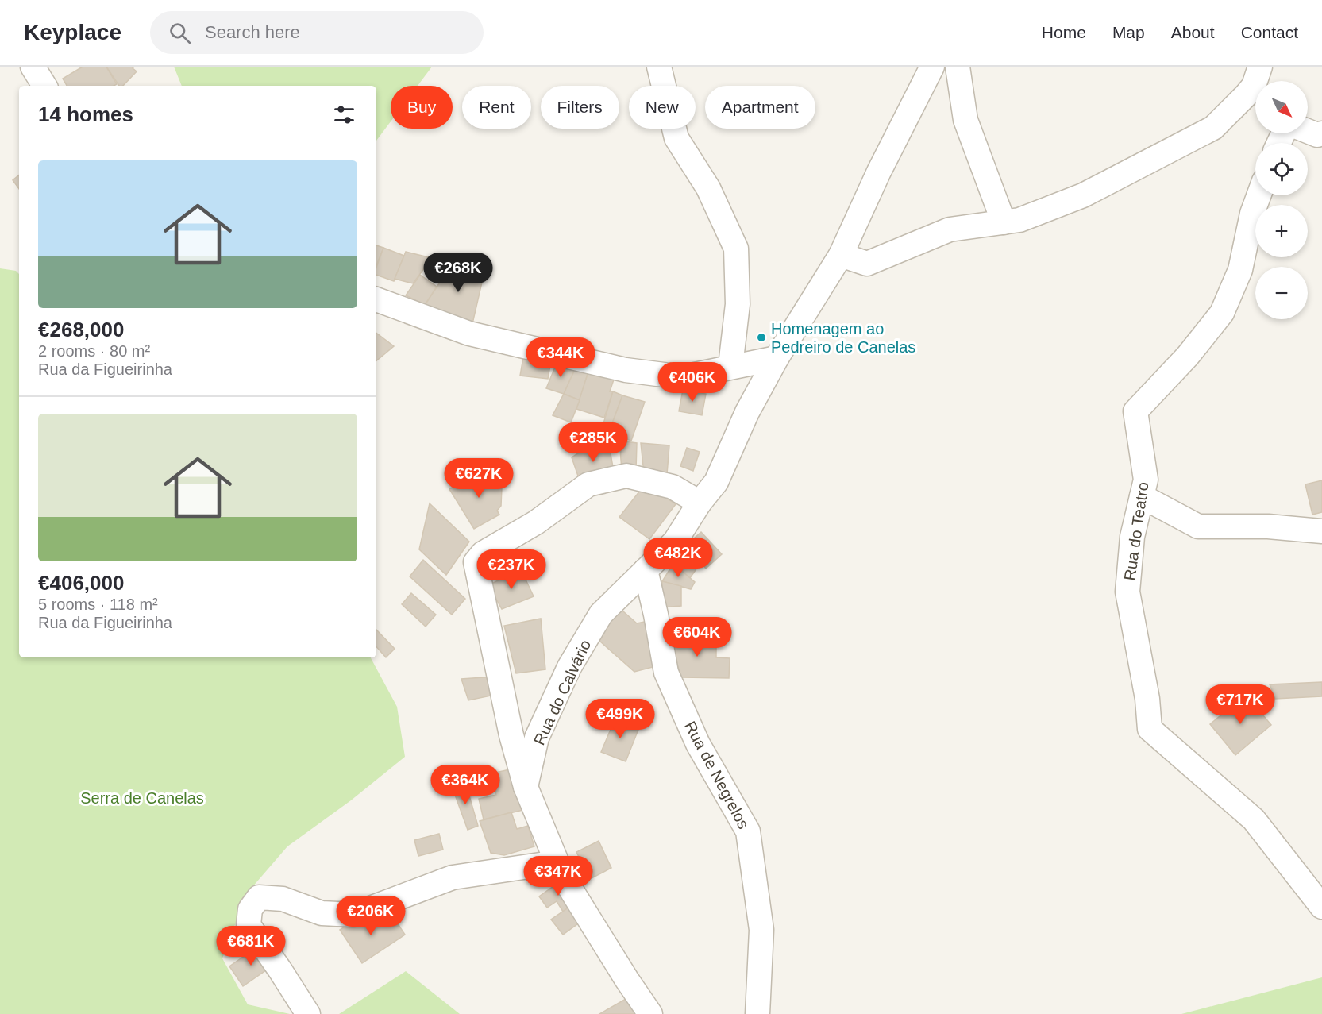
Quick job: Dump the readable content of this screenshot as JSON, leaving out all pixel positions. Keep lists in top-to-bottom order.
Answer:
{
  "streets": {
    "street": ["Rua do Teatro", "Rua do Calvário", "Rua de Negrelos"]
  },
  "crossings": [
    ["Rua do Calvário", "Rua de Negrelos"]
  ],
  "parks": ["Serra de Canelas"],
  "places": ["Homenagem ao Pedreiro de Canelas"],
  "north": "bottom right",
  "page": {
    "header": "Keyplace",
    "search": "Search here",
    "nav": [
      "Home",
      "Map",
      "About",
      "Contact"
    ],
    "map_buttons": ["+", "−"],
    "chip": [
      "Buy",
      "Rent",
      "Filters",
      "New",
      "Apartment"
    ],
    "heading": "14 homes",
    "list": [
      {
        "name": "€268,000",
        "note": "2 rooms · 80 m² · Rua da Figueirinha"
      },
      {
        "name": "€406,000",
        "note": "5 rooms · 118 m² · Rua da Figueirinha"
      }
    ],
    "price": [
      "€268K",
      "€344K",
      "€406K",
      "€285K",
      "€627K",
      "€482K",
      "€237K",
      "€604K",
      "€717K",
      "€499K",
      "€364K",
      "€347K",
      "€206K",
      "€681K"
    ]
  }
}
